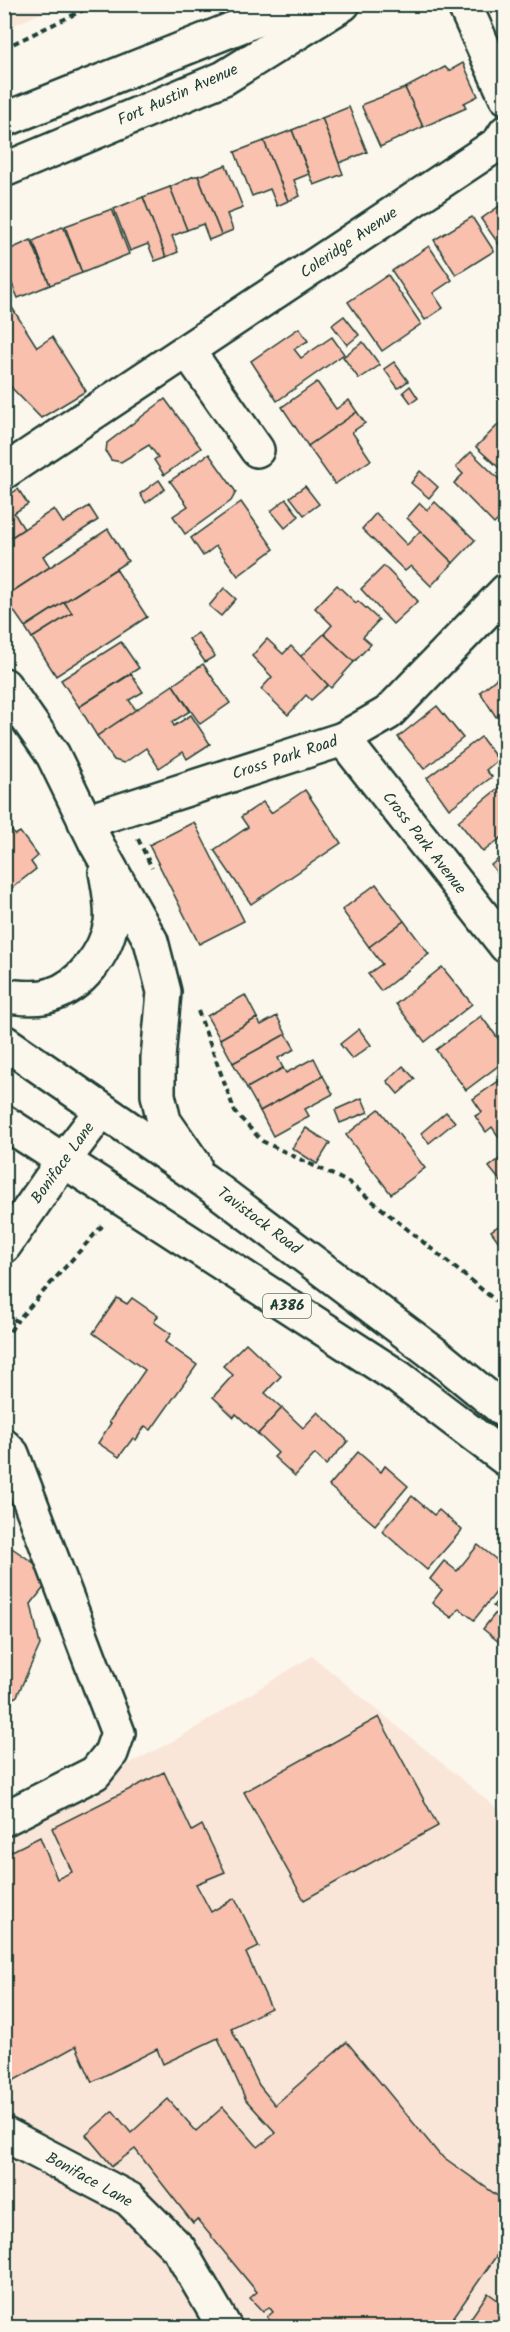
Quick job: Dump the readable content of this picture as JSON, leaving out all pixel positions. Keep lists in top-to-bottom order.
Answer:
{
  "streets": {
    "main road": [
      "Fort Austin Avenue",
      "Coleridge Avenue",
      "Cross Park Road",
      "Cross Park Avenue",
      "Boniface Lane",
      "Tavistock Road",
      "A386"
    ]
  },
  "crossings": [
    ["Cross Park Road", "Cross Park Avenue"],
    ["Boniface Lane", "Tavistock Road"],
    ["Boniface Lane", "A386"]
  ]
}
